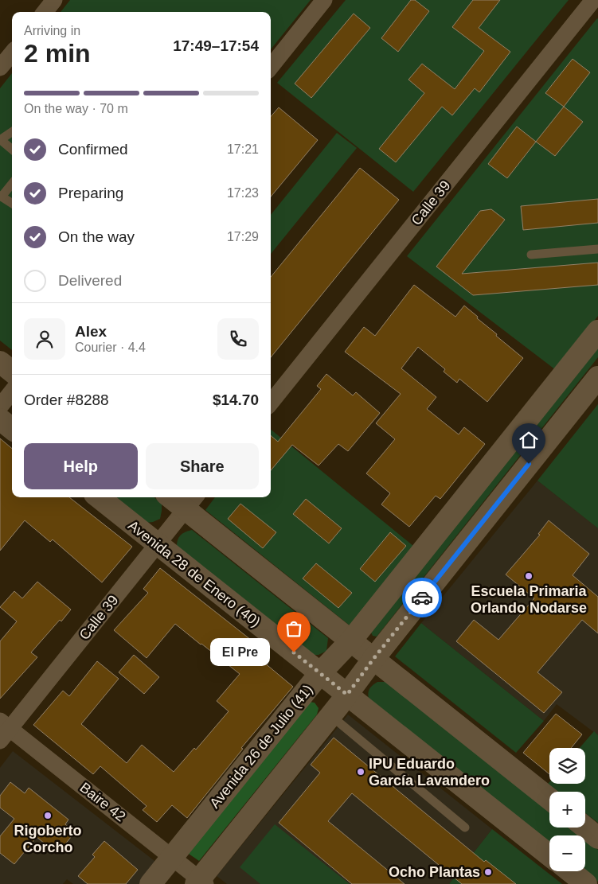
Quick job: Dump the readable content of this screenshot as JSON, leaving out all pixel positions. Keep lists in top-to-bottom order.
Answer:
{
  "streets": {
    "main road": ["Avenida 28 de Enero (40)", "Avenida 26 de Julio (41)"],
    "street": ["Calle 39", "Baire 42"]
  },
  "crossings": [
    ["Calle 39", "Avenida 28 de Enero (40)"],
    ["Calle 39", "Baire 42"],
    ["Avenida 28 de Enero (40)", "Avenida 26 de Julio (41)"],
    ["Avenida 26 de Julio (41)", "Baire 42"]
  ],
  "places": [
    "Escuela Primaria Orlando Nodarse",
    "El Pre",
    "IPU Eduardo García Lavandero",
    "Rigoberto Corcho",
    "Ocho Plantas"
  ],
  "page": {
    "heading": ["2 min", "Arriving in", "17:49–17:54"],
    "panel": [
      "Alex",
      "Courier · 4.4",
      "Order #8288",
      "$14.70"
    ],
    "bar": "On the way · 70 m",
    "list": [
      ["Confirmed", "17:21"],
      ["Preparing", "17:23"],
      ["On the way", "17:29"],
      "Delivered"
    ],
    "buttons": ["Help", "Share"],
    "bubble": "El Pre",
    "map_buttons": ["+", "−"]
  }
}
